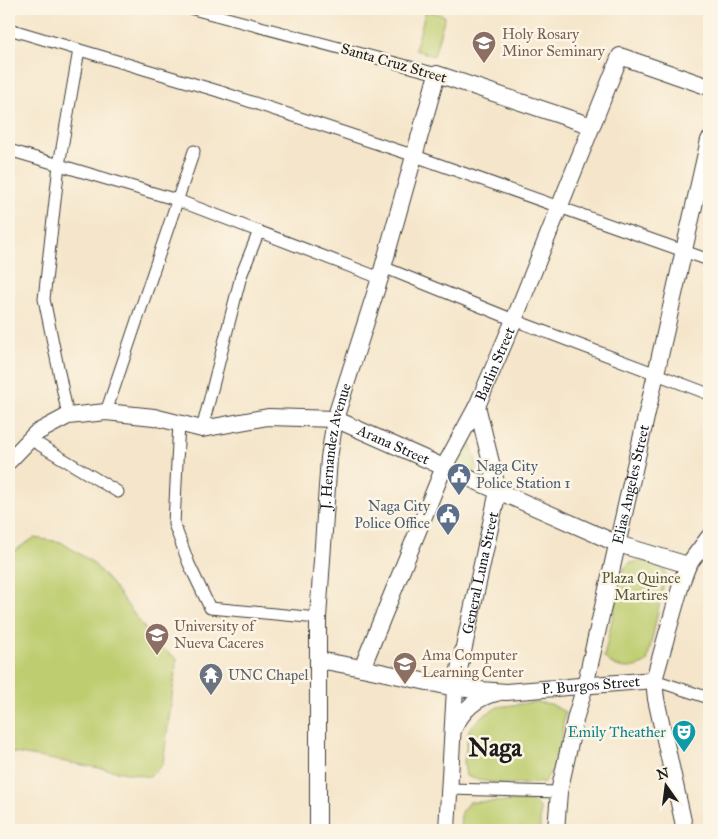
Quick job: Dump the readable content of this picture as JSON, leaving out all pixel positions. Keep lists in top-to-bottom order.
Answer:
{
  "streets": {
    "street": [
      "Santa Cruz Street",
      "Barlin Street",
      "Arana Street",
      "J. Hernandez Avenue",
      "Elias Angeles Street",
      "General Luna Street",
      "P. Burgos Street"
    ]
  },
  "crossings": [
    ["Santa Cruz Street", "Barlin Street"],
    ["Santa Cruz Street", "J. Hernandez Avenue"],
    ["Barlin Street", "Arana Street"],
    ["Barlin Street", "General Luna Street"],
    ["Barlin Street", "P. Burgos Street"],
    ["Arana Street", "J. Hernandez Avenue"],
    ["Arana Street", "Elias Angeles Street"],
    ["Arana Street", "General Luna Street"],
    ["J. Hernandez Avenue", "P. Burgos Street"],
    ["Elias Angeles Street", "P. Burgos Street"],
    ["General Luna Street", "P. Burgos Street"]
  ],
  "districts": ["Naga"],
  "parks": ["Plaza Quince Martires"],
  "places": {
    "school or university": ["Holy Rosary Minor Seminary", "University of Nueva Caceres", "Ama Computer Learning Center"],
    "public building": ["Naga City Police Station 1", "Naga City Police Office"],
    "temple": ["UNC Chapel"],
    "theatre": ["Emily Theather"]
  },
  "north": "top"
}
